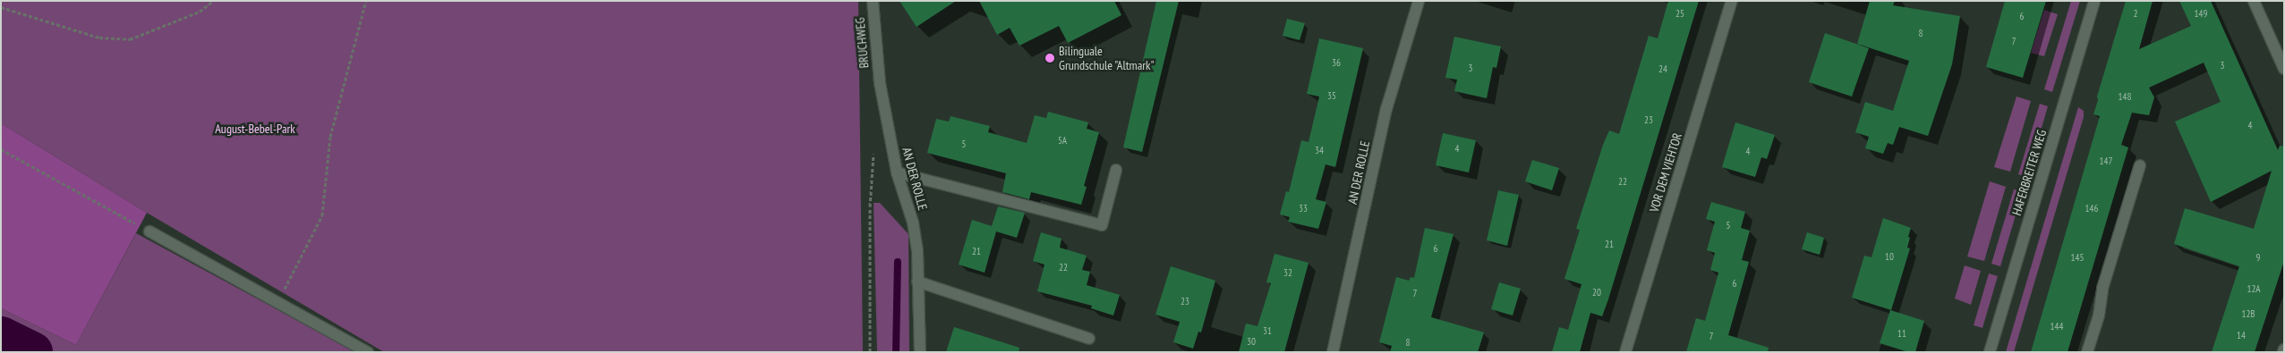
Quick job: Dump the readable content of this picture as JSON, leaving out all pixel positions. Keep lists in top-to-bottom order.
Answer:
{
  "streets": {
    "street": [
      "BRUCHWEG",
      "AN DER ROLLE",
      "VOR DEM VIEHTOR",
      "HAFERBREITER WEG"
    ]
  },
  "crossings": [
    ["BRUCHWEG", "AN DER ROLLE"]
  ],
  "parks": ["August-Bebel-Park"],
  "places": ["Bilinguale Grundschule \"Altmark\""],
  "house_numbers": [
    "25",
    "2",
    "149",
    "6",
    "8",
    "7",
    "36",
    "3",
    "3",
    "24",
    "35",
    "148",
    "23",
    "4",
    "5A",
    "5",
    "4",
    "34",
    "4",
    "147",
    "22",
    "33",
    "146",
    "5",
    "21",
    "6",
    "21",
    "10",
    "145",
    "9",
    "22",
    "32",
    "6",
    "12A",
    "20",
    "7",
    "23",
    "12B",
    "144",
    "31",
    "11",
    "14",
    "7",
    "30",
    "8"
  ]
}
